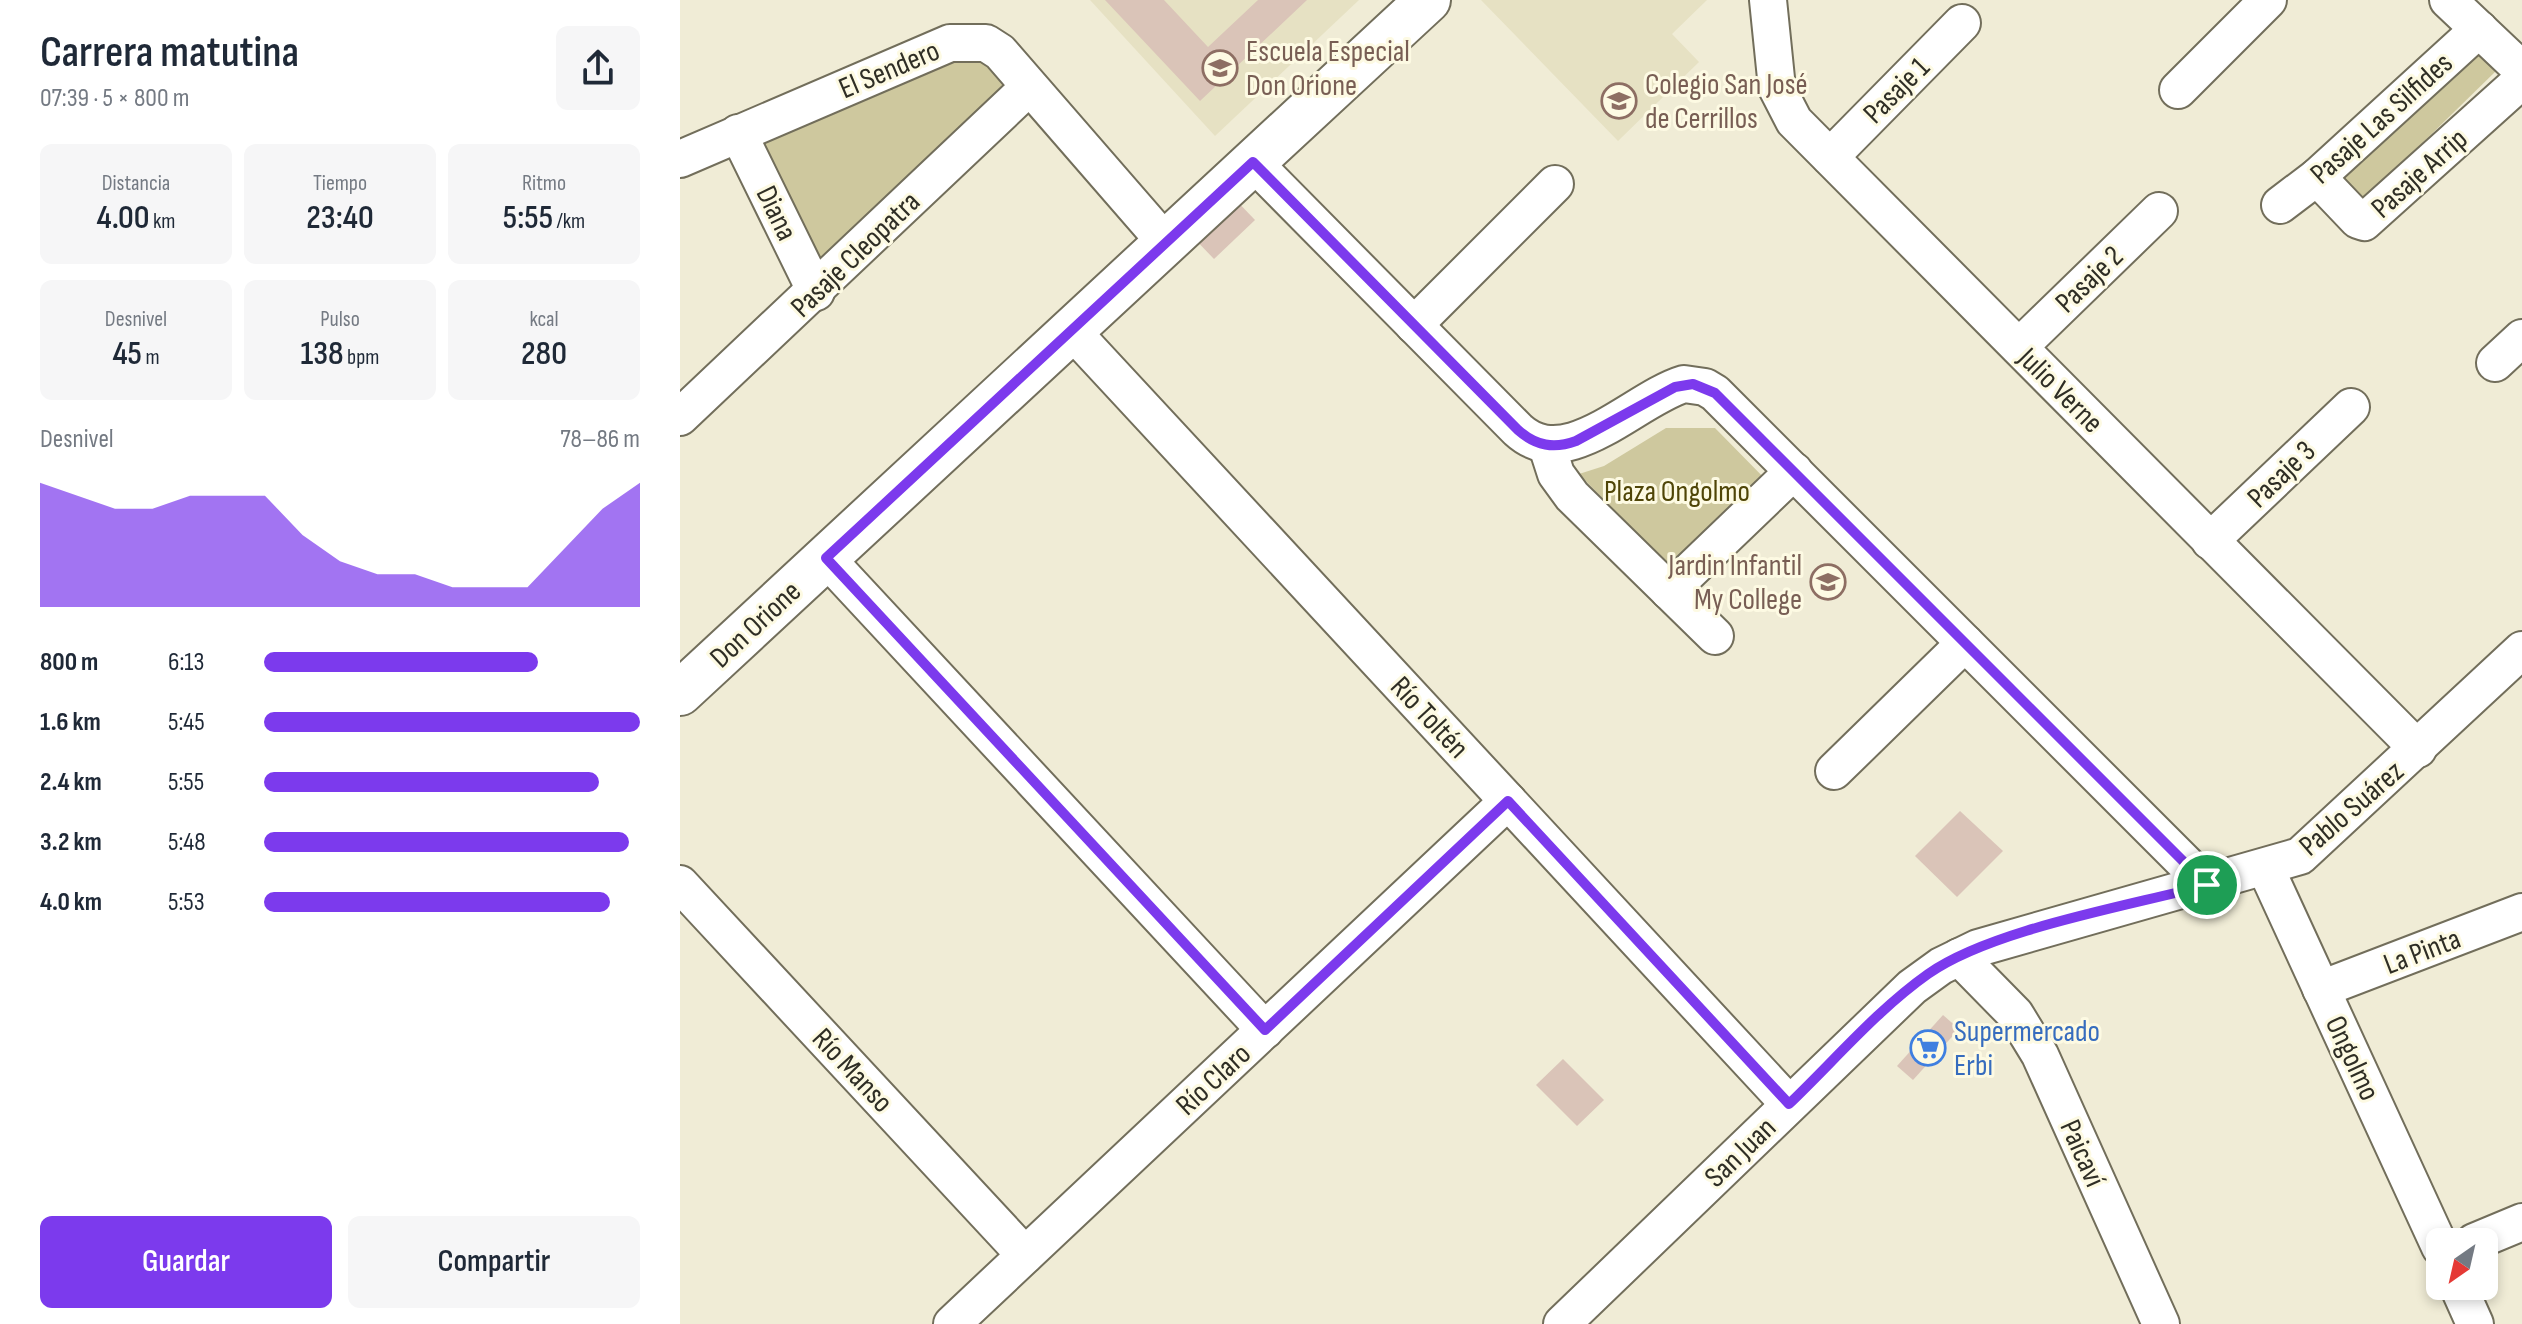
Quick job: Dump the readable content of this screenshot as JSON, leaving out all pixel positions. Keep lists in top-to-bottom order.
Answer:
{
  "streets": {
    "street": [
      "El Sendero",
      "Pasaje 1",
      "Pasaje Las Silfides",
      "Pasaje Arrip",
      "Diana",
      "Pasaje Cleopatra",
      "Pasaje 2",
      "Julio Verne",
      "Pasaje 3",
      "Don Orione",
      "Río Toltén",
      "Pablo Suárez",
      "La Pinta",
      "Ongolmo",
      "Río Manso",
      "Río Claro",
      "San Juan",
      "Paicaví"
    ]
  },
  "crossings": [
    ["El Sendero", "Diana"],
    ["El Sendero", "Pasaje Cleopatra"],
    ["El Sendero", "Don Orione"],
    ["Pasaje 1", "Julio Verne"],
    ["Pasaje Las Silfides", "Pasaje Arrip"],
    ["Diana", "Pasaje Cleopatra"],
    ["Pasaje 2", "Julio Verne"],
    ["Julio Verne", "Pasaje 3"],
    ["Julio Verne", "Pablo Suárez"],
    ["Don Orione", "Río Toltén"],
    ["Río Toltén", "Río Claro"],
    ["Río Toltén", "San Juan"],
    ["Pablo Suárez", "Ongolmo"],
    ["Pablo Suárez", "San Juan"],
    ["Pablo Suárez", "Paicaví"],
    ["La Pinta", "Ongolmo"],
    ["Río Manso", "Río Claro"],
    ["San Juan", "Paicaví"]
  ],
  "parks": ["Plaza Ongolmo"],
  "places": {
    "school or university": ["Escuela Especial Don Orione", "Colegio San José de Cerrillos", "Jardin Infantil My College"],
    "supermarket": ["Supermercado Erbi"]
  },
  "north": "bottom left",
  "page": {
    "heading": ["Carrera matutina", "07:39 · 5 × 800 m"],
    "stats": [
      ["Distancia", "4.00 km"],
      ["Tiempo", "23:40"],
      ["Ritmo", "5:55 /km"],
      ["Desnivel", "45 m"],
      ["Pulso", "138 bpm"],
      ["kcal", "280"]
    ],
    "chart": ["Desnivel", "78–86 m"],
    "list": [
      {
        "name": "800 m",
        "note": "6:13"
      },
      {
        "name": "1.6 km",
        "note": "5:45"
      },
      {
        "name": "2.4 km",
        "note": "5:55"
      },
      {
        "name": "3.2 km",
        "note": "5:48"
      },
      {
        "name": "4.0 km",
        "note": "5:53"
      }
    ],
    "buttons": ["Guardar", "Compartir"]
  }
}
